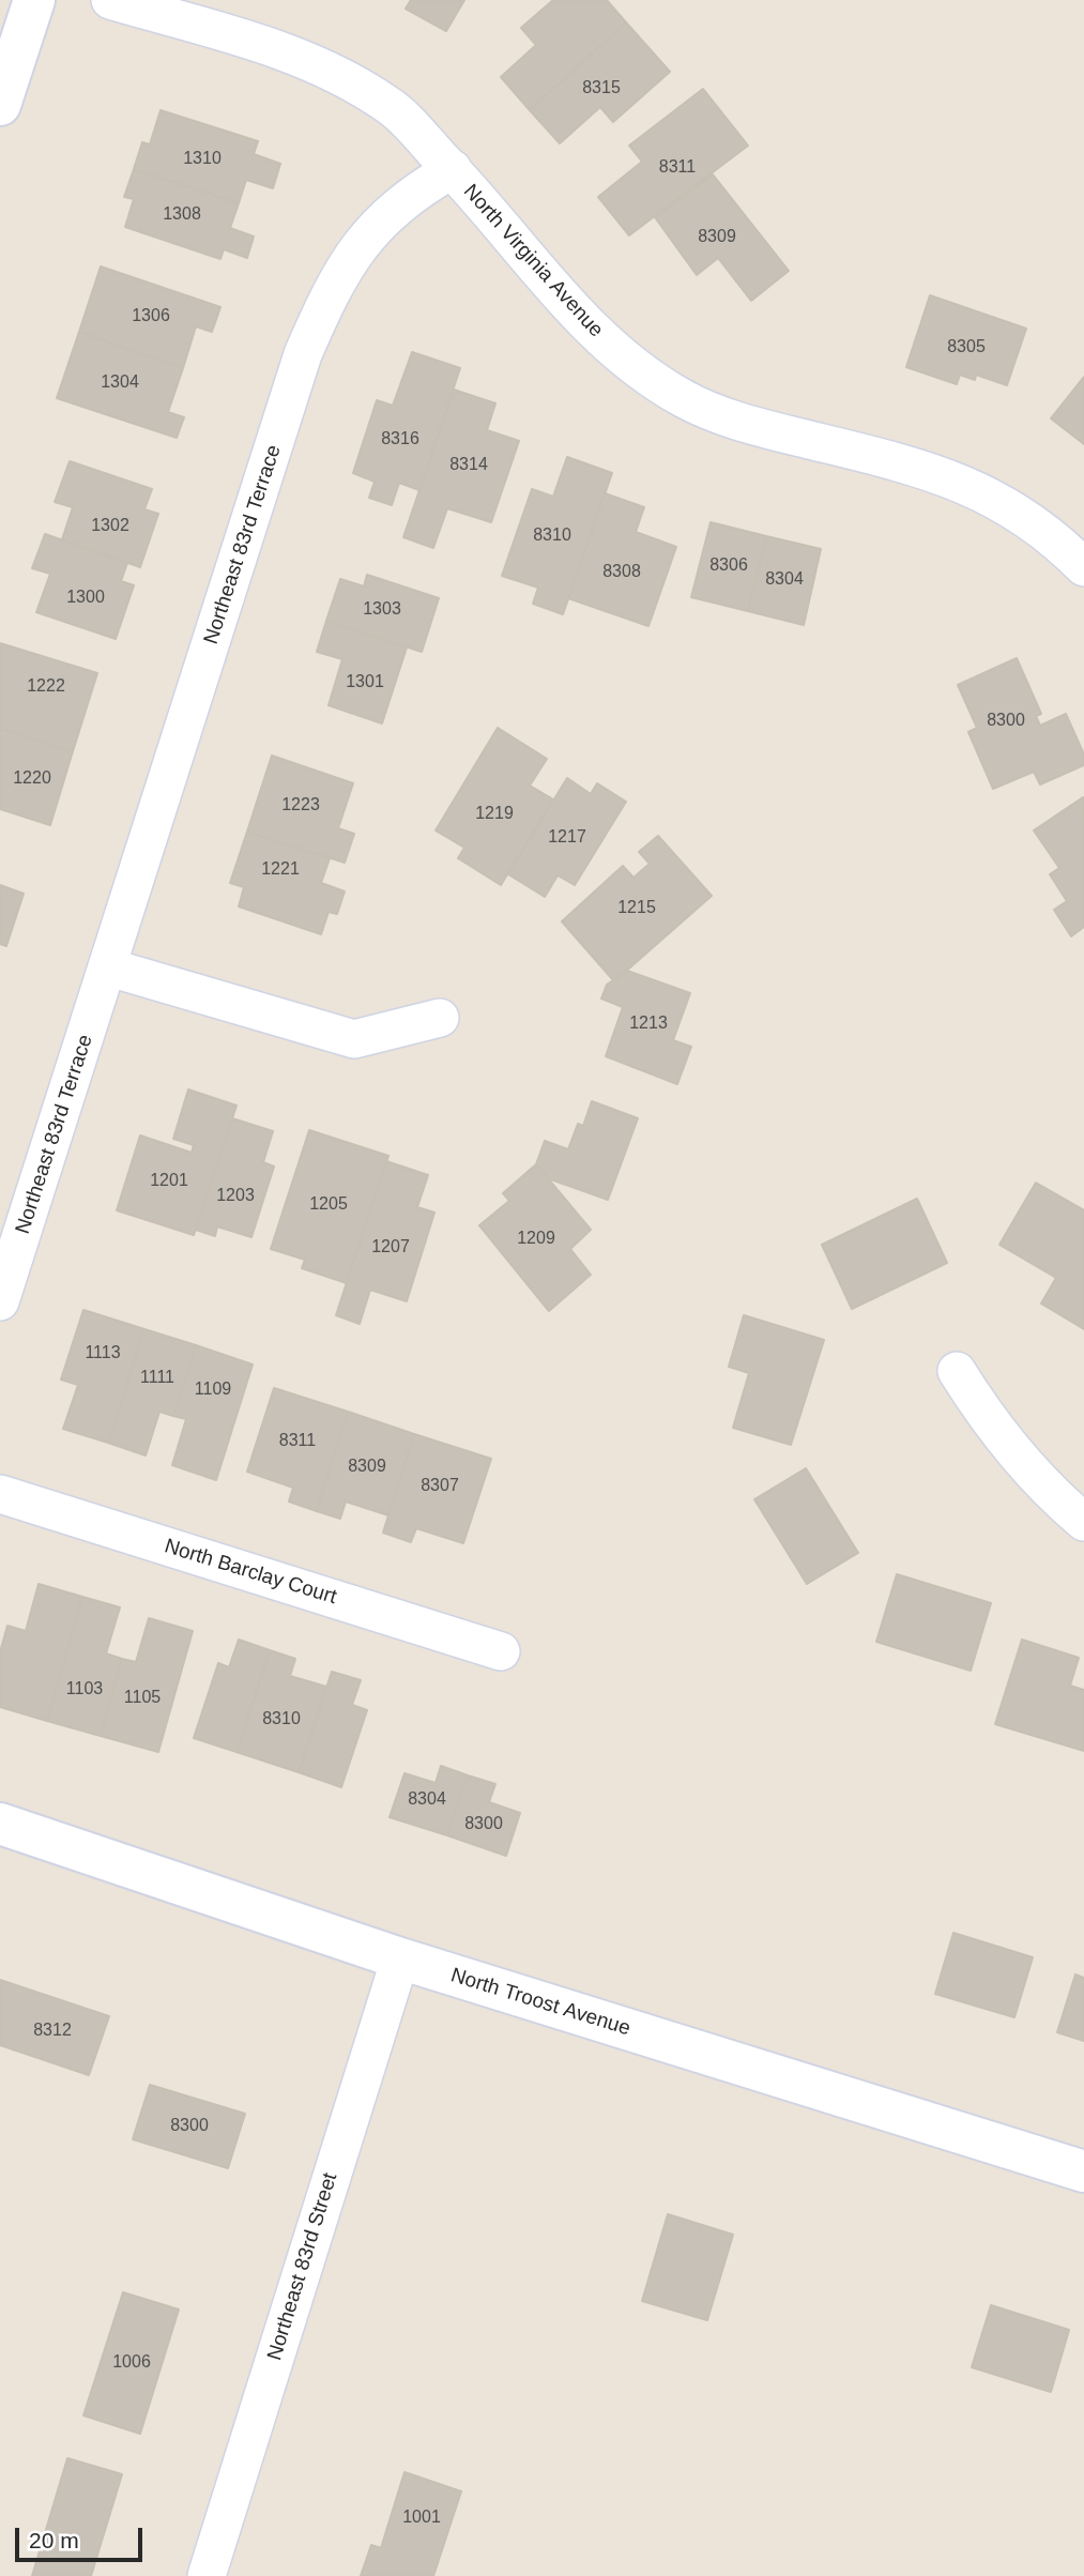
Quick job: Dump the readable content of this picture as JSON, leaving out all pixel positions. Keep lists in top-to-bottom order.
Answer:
{
  "streets": {
    "street": [
      "North Virginia Avenue",
      "Northeast 83rd Terrace",
      "North Barclay Court",
      "North Troost Avenue",
      "Northeast 83rd Street"
    ]
  },
  "crossings": [
    ["North Virginia Avenue", "Northeast 83rd Terrace"],
    ["North Troost Avenue", "Northeast 83rd Street"]
  ],
  "house_numbers": [
    "8315",
    "1310",
    "8311",
    "1308",
    "8309",
    "1306",
    "8305",
    "1304",
    "8316",
    "8314",
    "1302",
    "8310",
    "8306",
    "8308",
    "8304",
    "1300",
    "1303",
    "1301",
    "1222",
    "8300",
    "1220",
    "1223",
    "1219",
    "1217",
    "1221",
    "1215",
    "1213",
    "1201",
    "1203",
    "1205",
    "1209",
    "1207",
    "1113",
    "1111",
    "1109",
    "8311",
    "8309",
    "8307",
    "1103",
    "1105",
    "8310",
    "8304",
    "8300",
    "8312",
    "8300",
    "1006",
    "1001"
  ],
  "scale_bar": "20 m"
}
